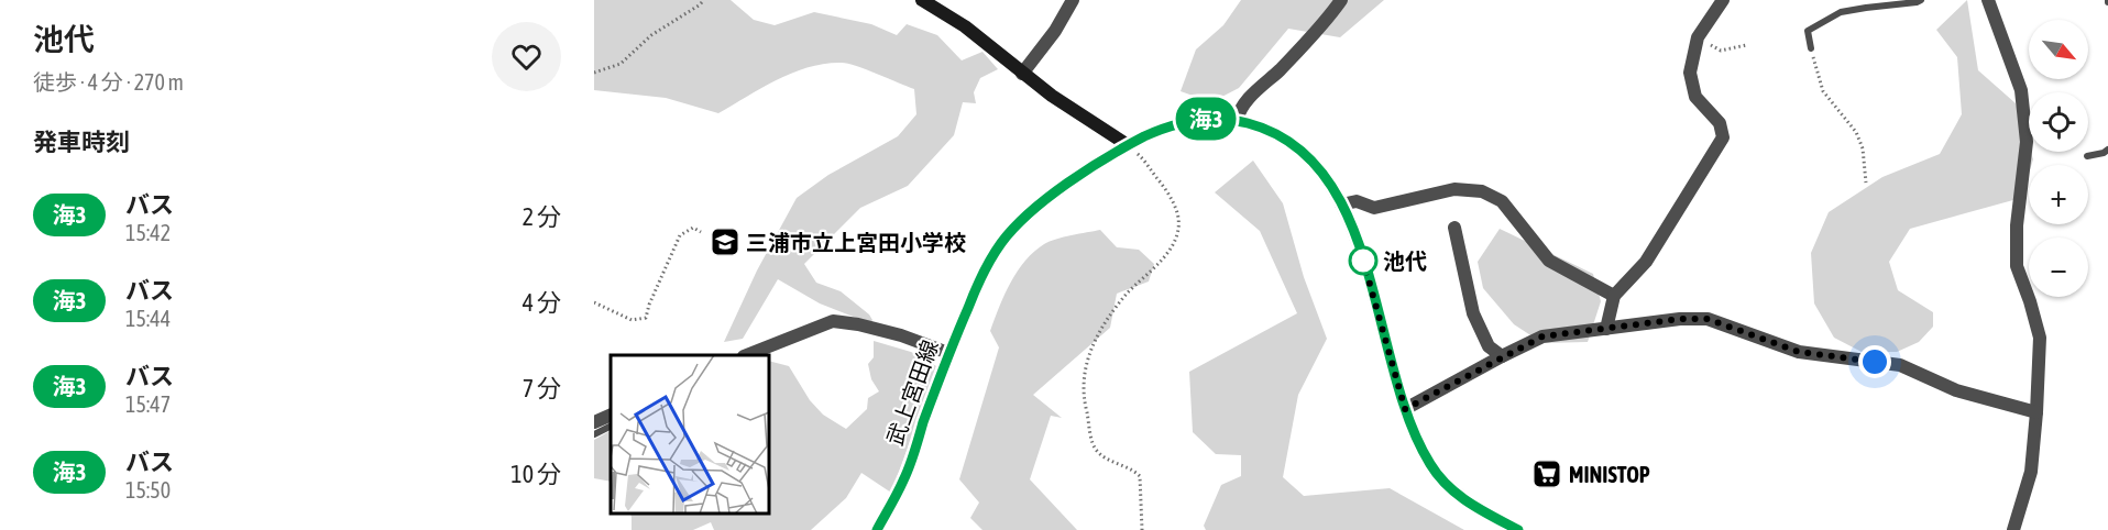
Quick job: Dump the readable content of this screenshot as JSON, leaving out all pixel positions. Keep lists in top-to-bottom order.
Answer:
{
  "streets": {
    "main road": ["武上宮田線"]
  },
  "places": {
    "school or university": ["三浦市立上宮田小学校"],
    "other": ["池代"],
    "supermarket": ["MINISTOP"]
  },
  "lines": ["bus line 海3"],
  "north": "bottom right",
  "page": {
    "heading": [
      ["池代", "徒歩 · 4 分 · 270 m"],
      "発車時刻"
    ],
    "on_map": "海3",
    "map_buttons": ["+", "−"],
    "list": [
      {
        "mark": "海3",
        "name": "バス",
        "note": "15:42",
        "value": "2 分"
      },
      {
        "mark": "海3",
        "name": "バス",
        "note": "15:44",
        "value": "4 分"
      },
      {
        "mark": "海3",
        "name": "バス",
        "note": "15:47",
        "value": "7 分"
      },
      {
        "mark": "海3",
        "name": "バス",
        "note": "15:50",
        "value": "10 分"
      }
    ]
  }
}
